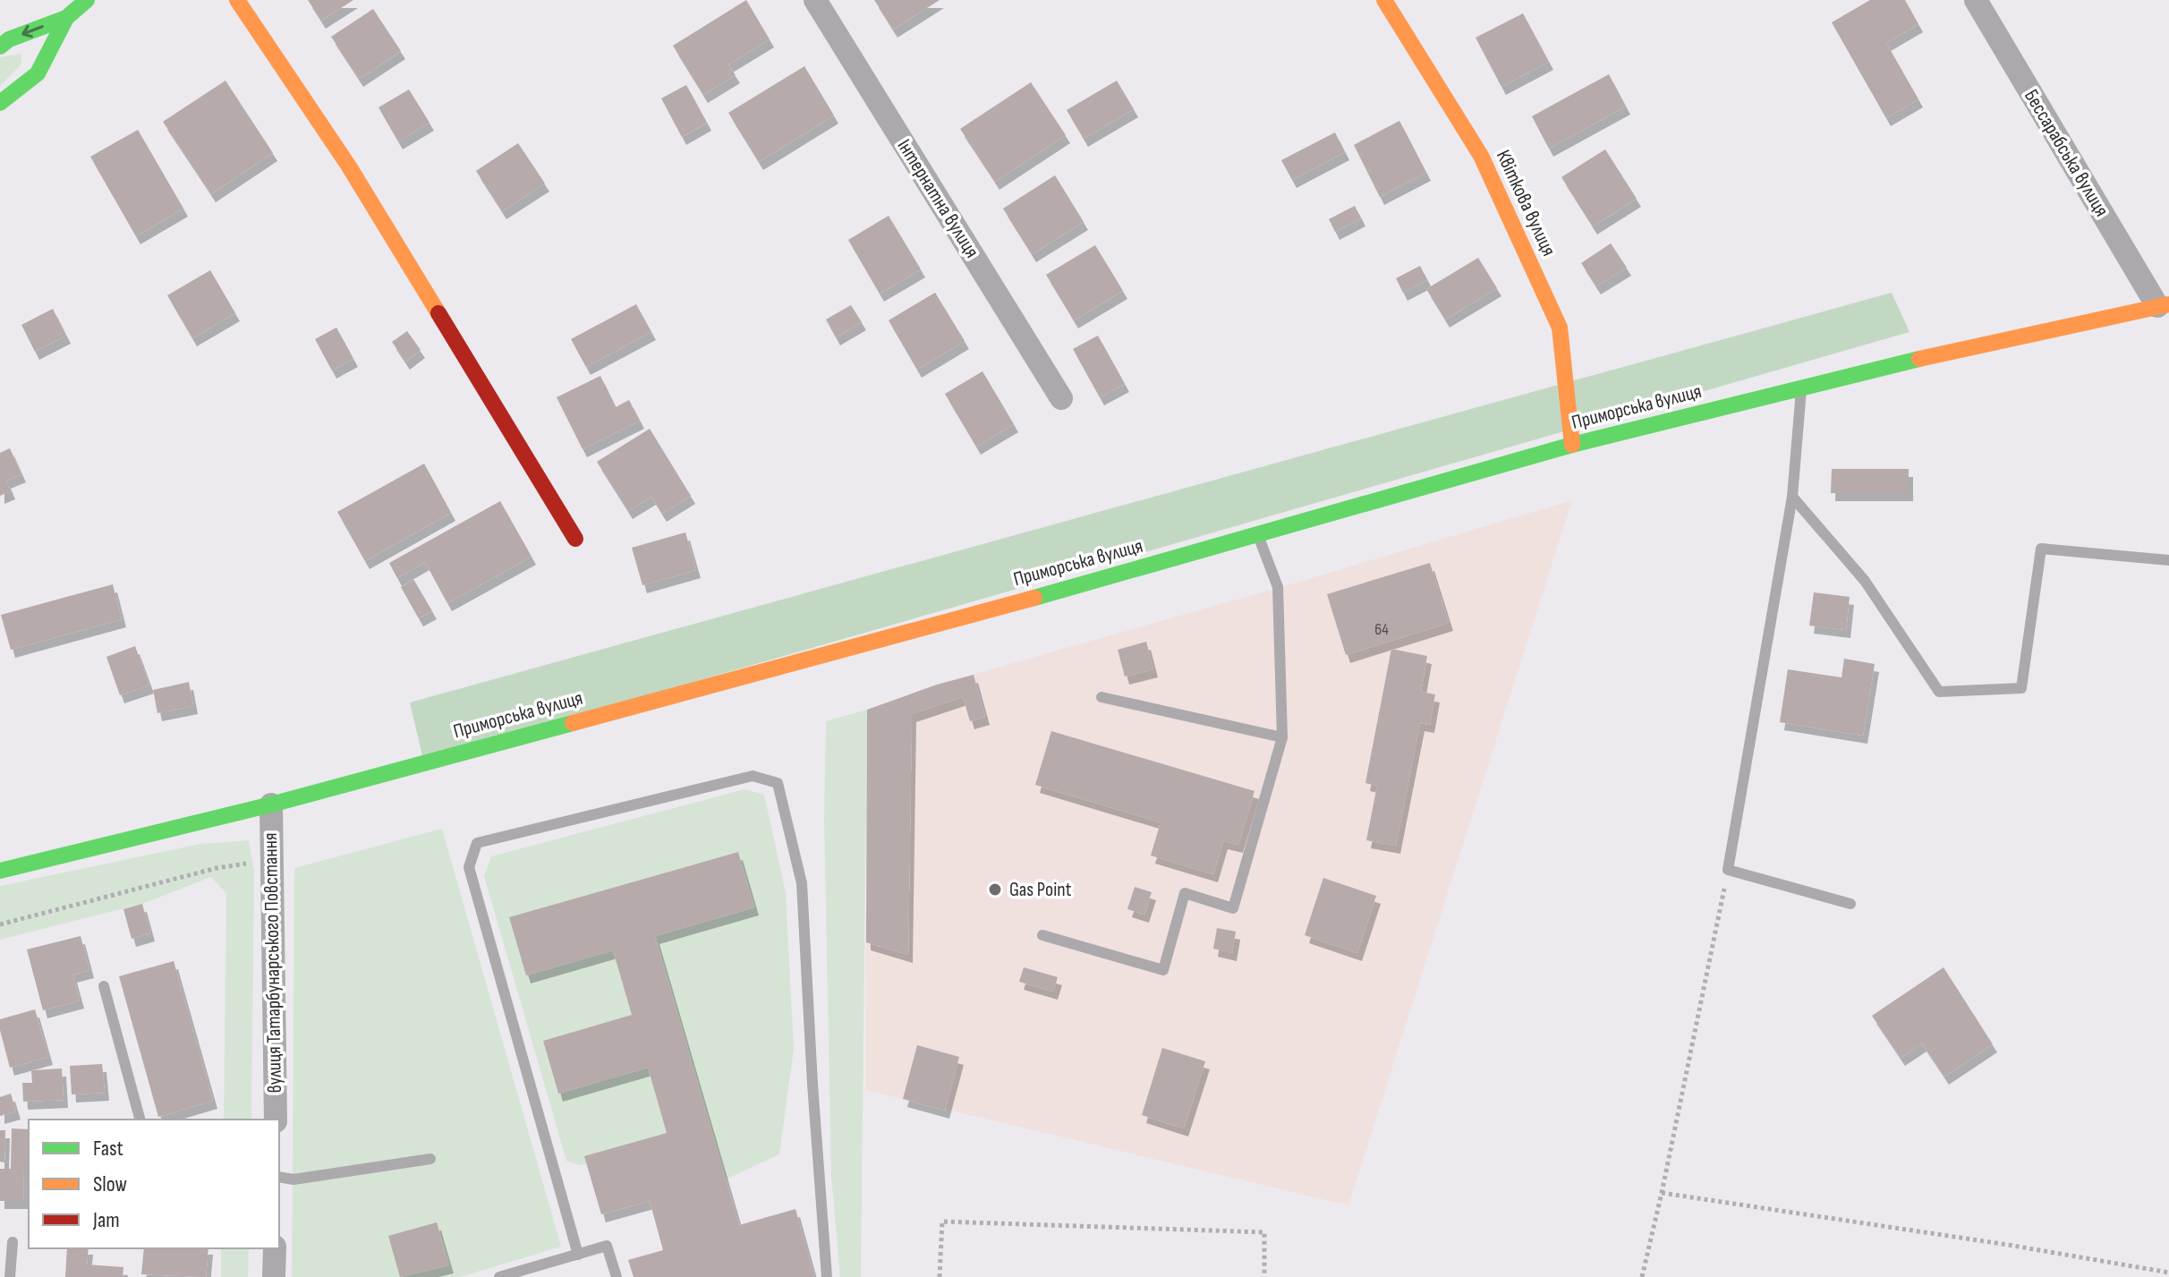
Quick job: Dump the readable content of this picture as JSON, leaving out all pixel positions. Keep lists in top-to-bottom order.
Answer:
{
  "streets": {
    "street": [
      "Бессарабська вулиця",
      "Інтернатна вулиця",
      "Квіткова вулиця",
      "Приморська вулиця",
      "вулиця Татарбунарського Повстання"
    ]
  },
  "crossings": [
    ["Бессарабська вулиця", "Приморська вулиця"],
    ["Квіткова вулиця", "Приморська вулиця"],
    ["Приморська вулиця", "вулиця Татарбунарського Повстання"]
  ],
  "places": ["Gas Point"],
  "house_numbers": ["64"],
  "legend": ["Fast", "Slow", "Jam"]
}
